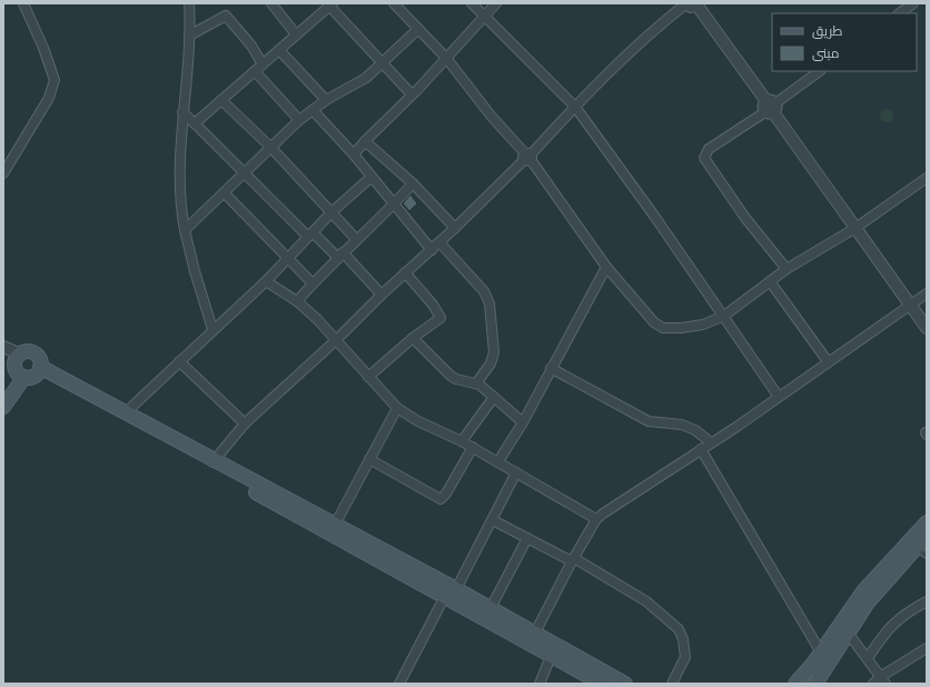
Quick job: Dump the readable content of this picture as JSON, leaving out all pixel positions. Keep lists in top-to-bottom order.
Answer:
{
  "legend": ["طريق", "مبنى"]
}
